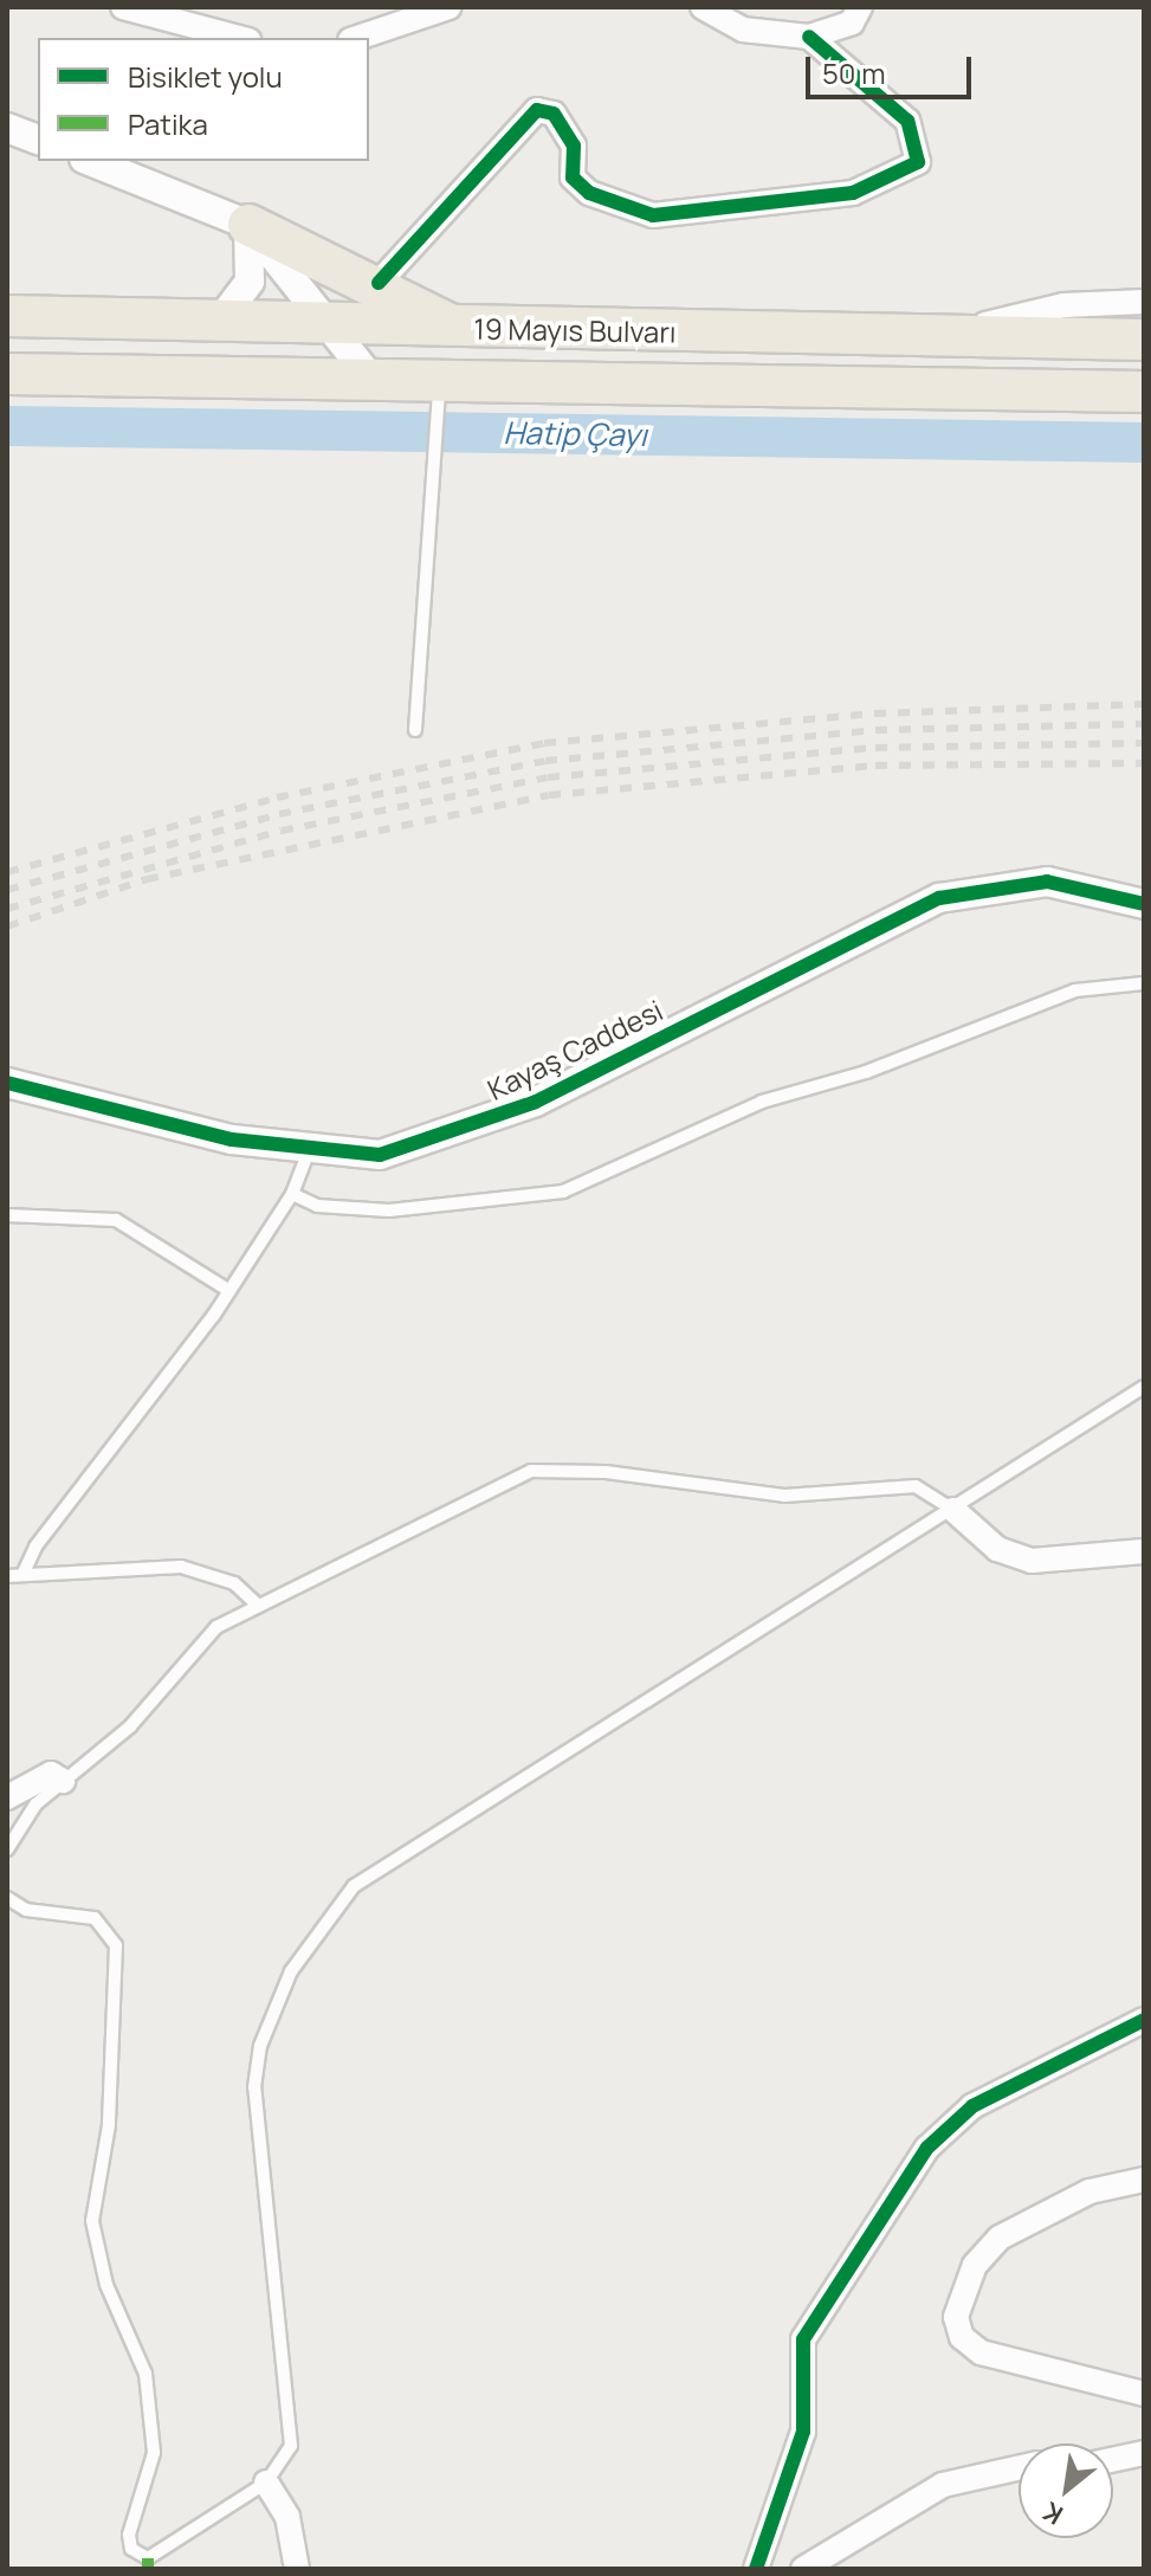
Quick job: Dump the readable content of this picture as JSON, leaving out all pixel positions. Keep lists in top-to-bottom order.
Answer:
{
  "streets": {
    "highway": ["19 Mayıs Bulvarı"],
    "street": ["Kayaş Caddesi"]
  },
  "water": ["Hatip Çayı"],
  "legend": ["Bisiklet yolu", "Patika"],
  "scale_bar": "50 m",
  "north": "bottom left"
}
